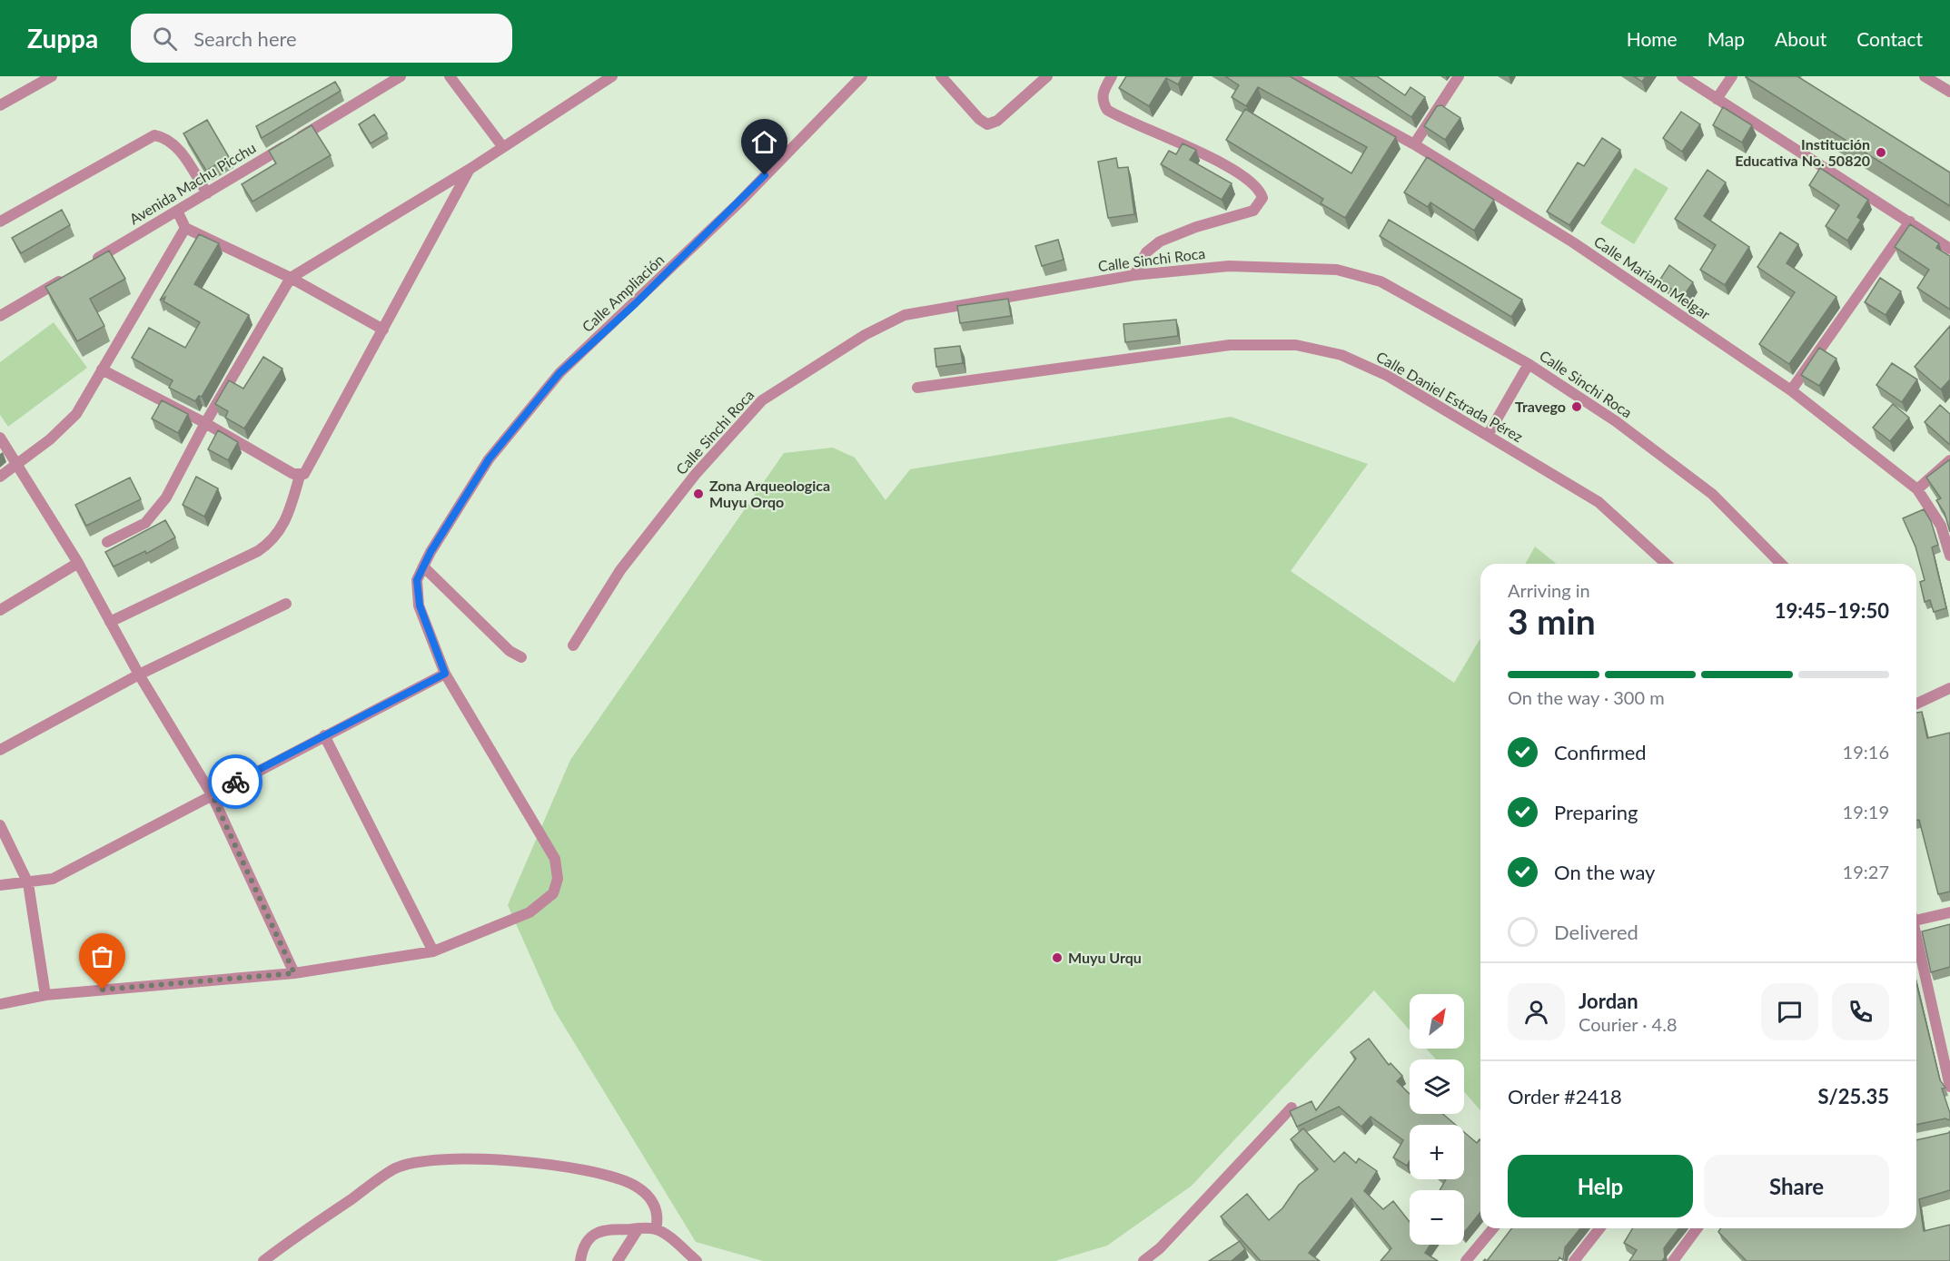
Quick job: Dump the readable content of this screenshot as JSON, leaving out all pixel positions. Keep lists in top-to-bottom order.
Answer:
{
  "streets": {
    "street": [
      "Avenida Machu Picchu",
      "Calle Sinchi Roca",
      "Calle Mariano Melgar",
      "Calle Ampliación",
      "Calle Daniel Estrada Pérez"
    ]
  },
  "places": [
    "Institución Educativa No. 50820",
    "Travego",
    "Zona Arqueologica Muyu Orqo",
    "Muyu Urqu"
  ],
  "north": "top right",
  "page": {
    "header": "Zuppa",
    "search": "Search here",
    "nav": [
      "Home",
      "Map",
      "About",
      "Contact"
    ],
    "heading": ["3 min", "Arriving in", "19:45–19:50"],
    "panel": [
      "Jordan",
      "Courier · 4.8",
      "Order #2418",
      "S/25.35"
    ],
    "bar": "On the way · 300 m",
    "list": [
      ["Confirmed", "19:16"],
      ["Preparing", "19:19"],
      ["On the way", "19:27"],
      "Delivered"
    ],
    "map_buttons": ["+", "−"],
    "buttons": ["Help", "Share"]
  }
}
